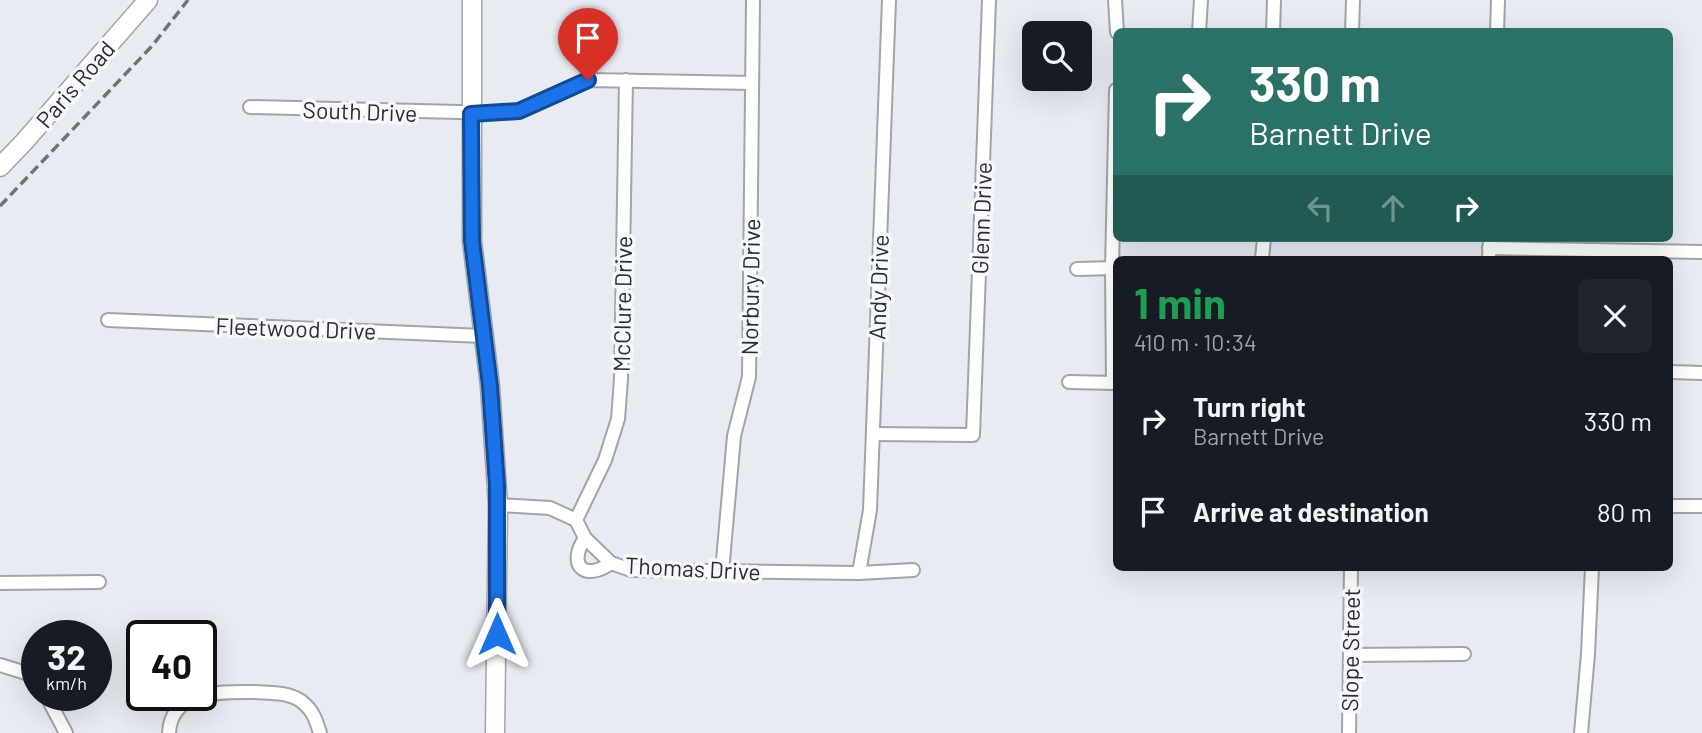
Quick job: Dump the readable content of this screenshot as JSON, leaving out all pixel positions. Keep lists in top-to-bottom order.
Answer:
{
  "streets": {
    "street": [
      "Paris Road",
      "South Drive",
      "Glenn Drive",
      "Norbury Drive",
      "Andy Drive",
      "McClure Drive",
      "Fleetwood Drive",
      "Thomas Drive",
      "Slope Street"
    ]
  },
  "crossings": [
    ["South Drive", "Norbury Drive"],
    ["South Drive", "McClure Drive"],
    ["Glenn Drive", "Andy Drive"],
    ["Norbury Drive", "Thomas Drive"],
    ["Andy Drive", "Thomas Drive"],
    ["McClure Drive", "Thomas Drive"]
  ],
  "page": {
    "turn": ["330 m", "Barnett Drive"],
    "heading": ["1 min", "410 m · 10:34"],
    "list": [
      {
        "name": "Turn right",
        "note": "Barnett Drive",
        "value": "330 m"
      },
      {
        "name": "Arrive at destination",
        "value": "80 m"
      }
    ],
    "speed": "32 km/h",
    "limit": "40"
  }
}
